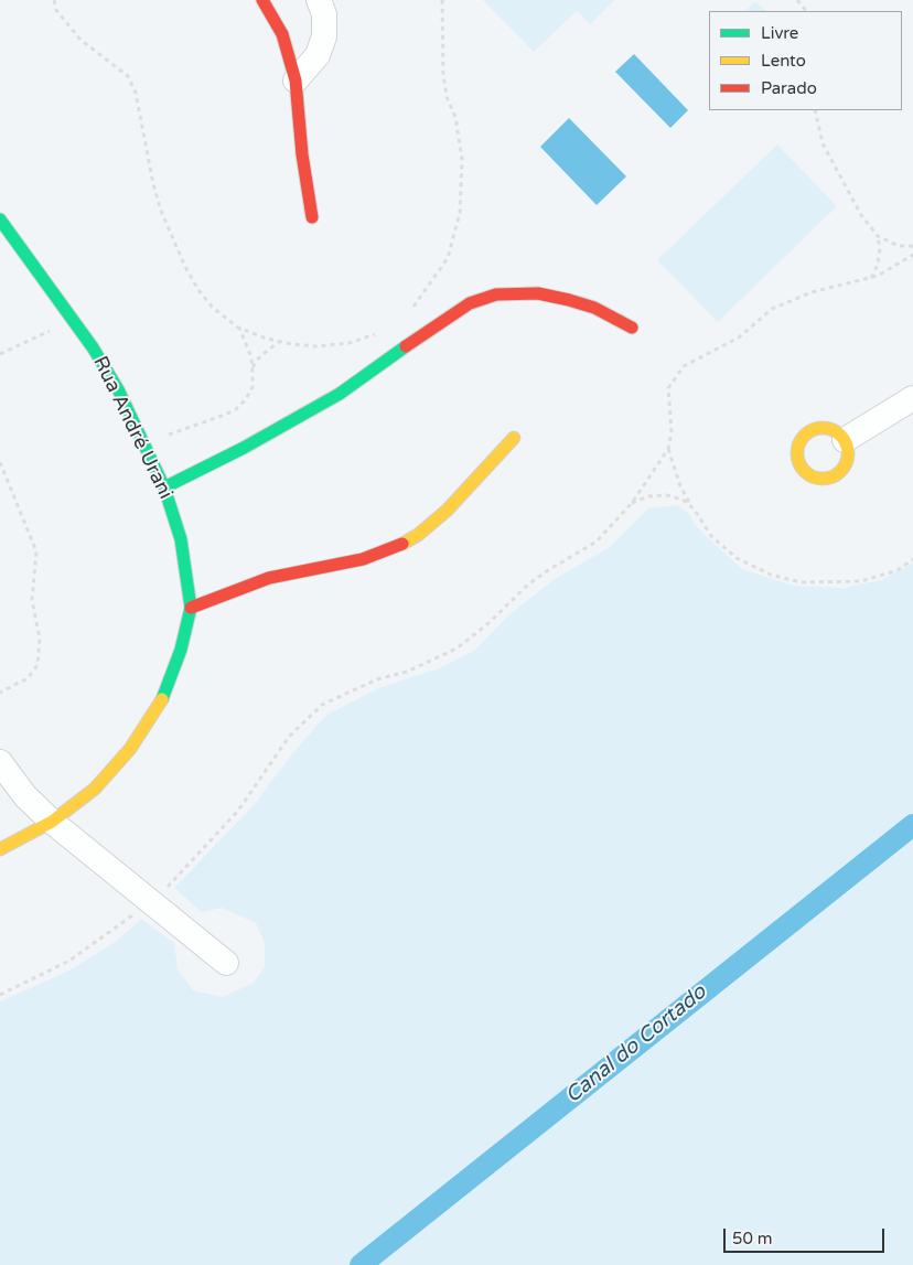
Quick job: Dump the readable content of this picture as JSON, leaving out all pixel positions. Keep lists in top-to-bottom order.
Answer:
{
  "streets": {
    "street": ["Rua André Urani"]
  },
  "water": ["Canal do Cortado"],
  "legend": ["Livre", "Lento", "Parado"],
  "scale_bar": "50 m"
}
